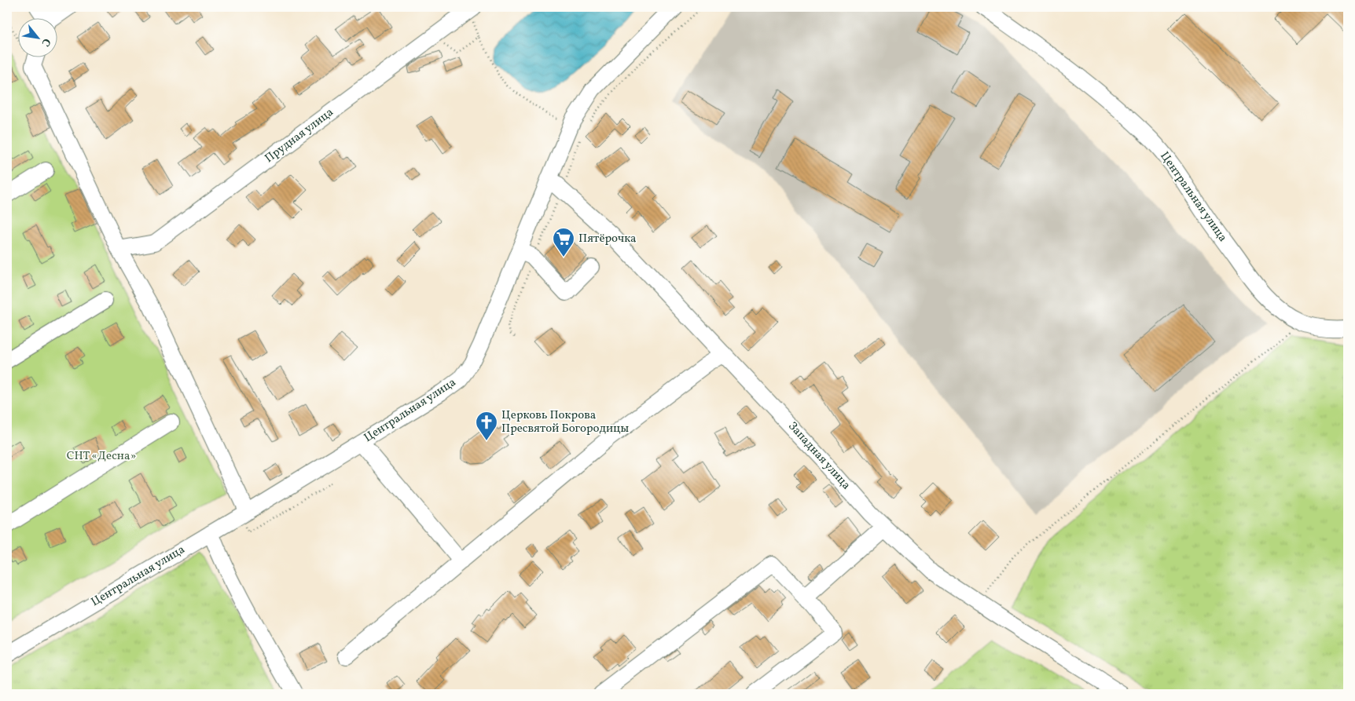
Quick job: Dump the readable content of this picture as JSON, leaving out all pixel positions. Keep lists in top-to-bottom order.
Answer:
{
  "streets": {
    "street": ["Прудная улица", "Центральная улица", "Западная улица"]
  },
  "crossings": [
    ["Центральная улица", "Западная улица"]
  ],
  "parks": ["СНТ «Десна»"],
  "places": {
    "supermarket": ["Пятёрочка"],
    "church": ["Церковь Покрова Пресвятой Богородицы"]
  },
  "north": "bottom right"
}
